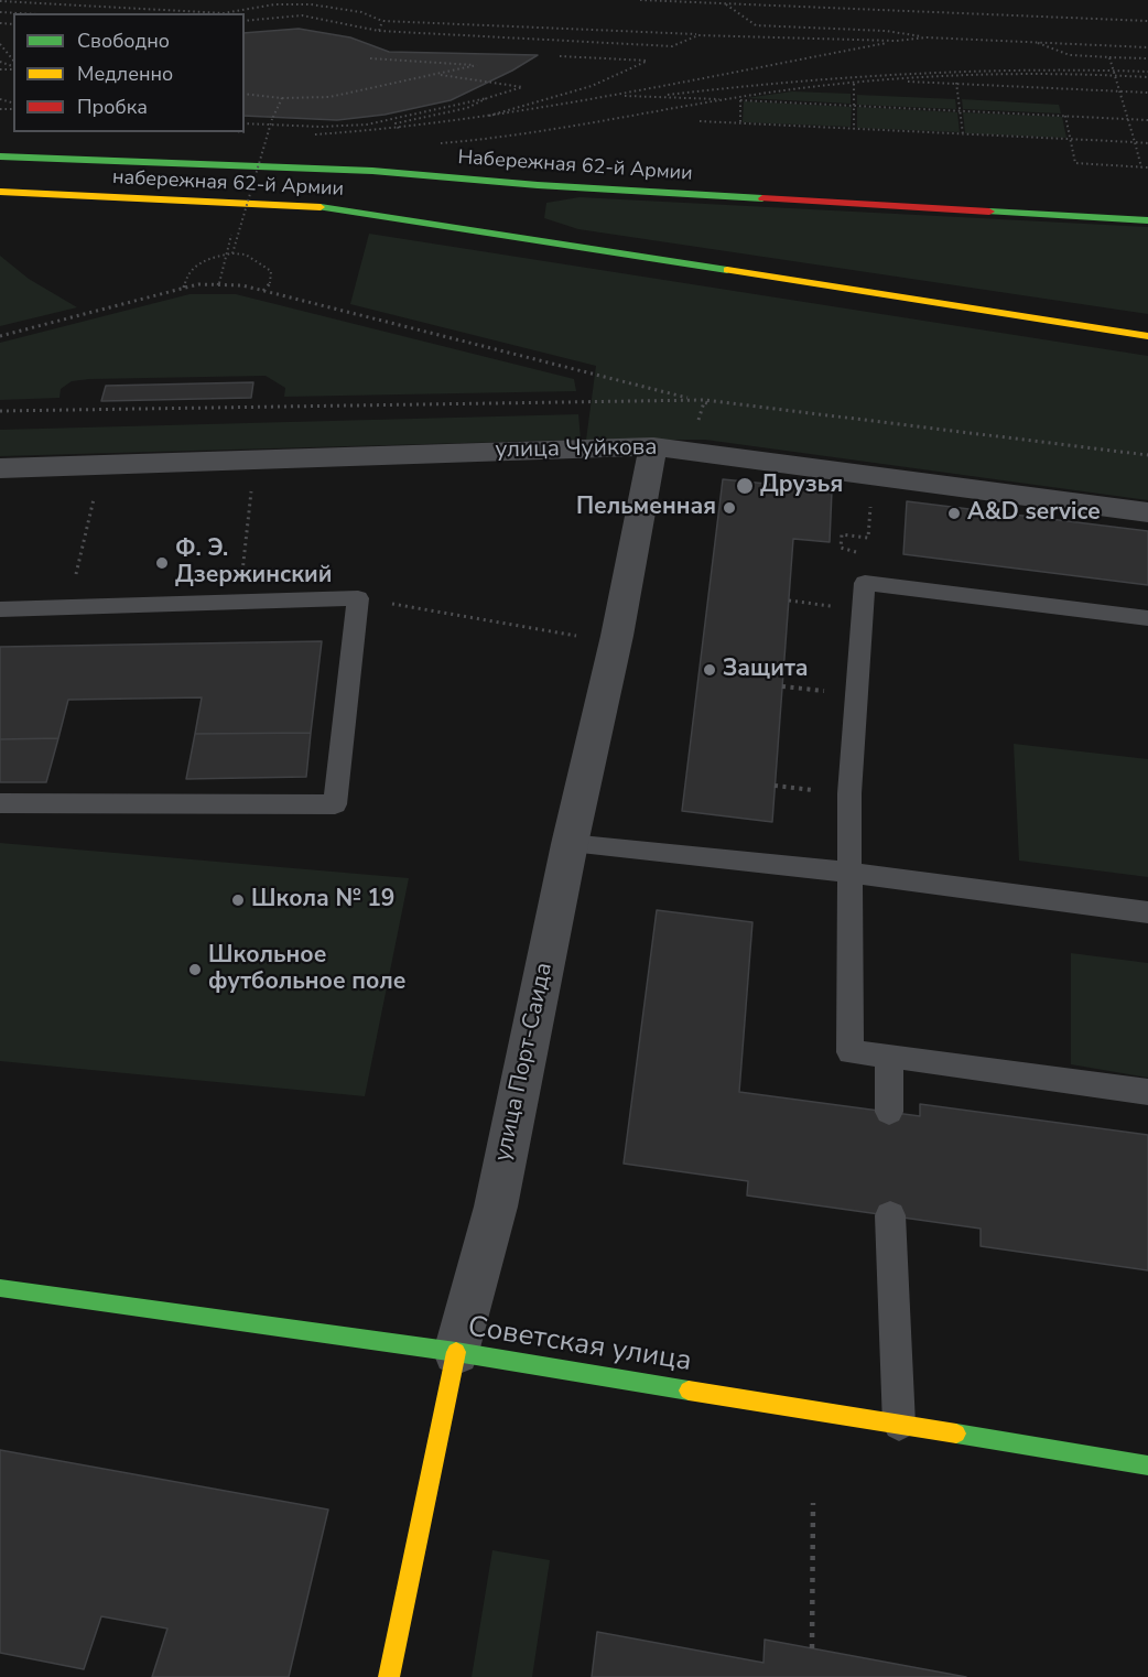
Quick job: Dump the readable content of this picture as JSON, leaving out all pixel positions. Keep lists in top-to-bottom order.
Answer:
{
  "streets": {
    "main road": [
      "Набережная 62-й Армии",
      "набережная 62-й Армии",
      "улица Порт-Саида",
      "Советская улица"
    ],
    "street": ["улица Чуйкова"]
  },
  "crossings": [
    ["улица Чуйкова", "улица Порт-Саида"],
    ["улица Порт-Саида", "Советская улица"]
  ],
  "places": [
    "Друзья",
    "Пельменная",
    "A&D service",
    "Ф. Э. Дзержинский",
    "Защита",
    "Школа № 19",
    "Школьное футбольное поле"
  ],
  "legend": ["Свободно", "Медленно", "Пробка"]
}
